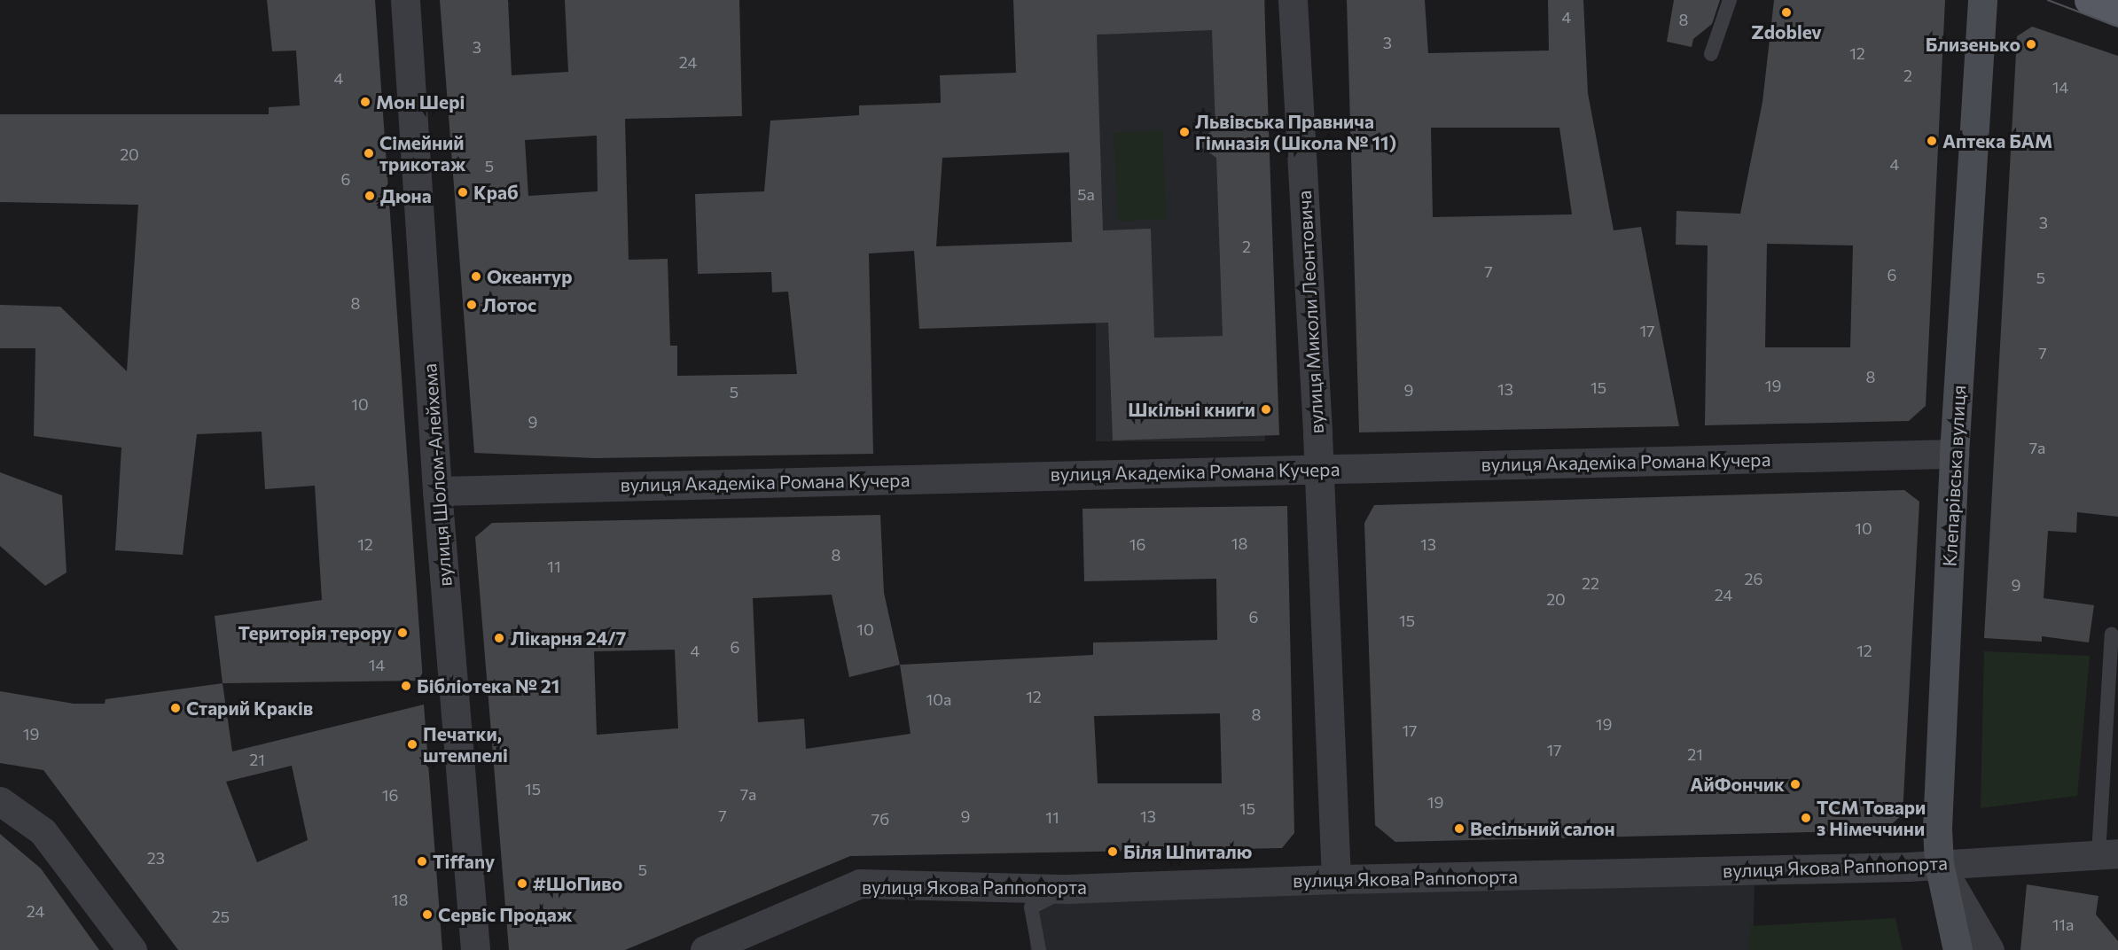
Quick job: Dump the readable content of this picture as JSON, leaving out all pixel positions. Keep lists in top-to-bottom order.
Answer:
{
  "streets": {
    "main road": ["Клепарівська вулиця"],
    "street": [
      "вулиця Миколи Леонтовича",
      "вулиця Академіка Романа Кучера",
      "вулиця Шолом-Алейхема",
      "вулиця Якова Раппопорта"
    ]
  },
  "crossings": [
    ["вулиця Миколи Леонтовича", "вулиця Академіка Романа Кучера"],
    ["вулиця Миколи Леонтовича", "вулиця Якова Раппопорта"],
    ["вулиця Академіка Романа Кучера", "вулиця Шолом-Алейхема"],
    ["вулиця Академіка Романа Кучера", "Клепарівська вулиця"],
    ["Клепарівська вулиця", "вулиця Якова Раппопорта"]
  ],
  "places": [
    "Zdoblev",
    "Близенько",
    "Мон Шері",
    "Львівська Правнича Гімназія (Школа № 11)",
    "Аптека БАМ",
    "Сімейний трикотаж",
    "Краб",
    "Дюна",
    "Океантур",
    "Лотос",
    "Шкільні книги",
    "Територія терору",
    "Лікарня 24/7",
    "Бібліотека № 21",
    "Старий Краків",
    "Печатки, штемпелі",
    "АйФончик",
    "ТСМ Товари з Німеччини",
    "Весільний салон",
    "Біля Шпиталю",
    "Tiffany",
    "#ШоПиво",
    "Сервіс Продаж"
  ],
  "house_numbers": [
    "4",
    "8",
    "3",
    "3",
    "12",
    "24",
    "2",
    "4",
    "14",
    "20",
    "4",
    "5",
    "6",
    "5а",
    "3",
    "2",
    "7",
    "6",
    "5",
    "8",
    "17",
    "7",
    "8",
    "19",
    "15",
    "13",
    "9",
    "5",
    "10",
    "9",
    "7а",
    "10",
    "18",
    "12",
    "16",
    "13",
    "8",
    "11",
    "26",
    "22",
    "9",
    "24",
    "20",
    "6",
    "15",
    "10",
    "6",
    "4",
    "12",
    "14",
    "12",
    "10а",
    "8",
    "19",
    "17",
    "19",
    "17",
    "21",
    "21",
    "15",
    "7а",
    "16",
    "19",
    "15",
    "7",
    "9",
    "13",
    "11",
    "7б",
    "23",
    "5",
    "18",
    "24",
    "25",
    "11а"
  ]
}
